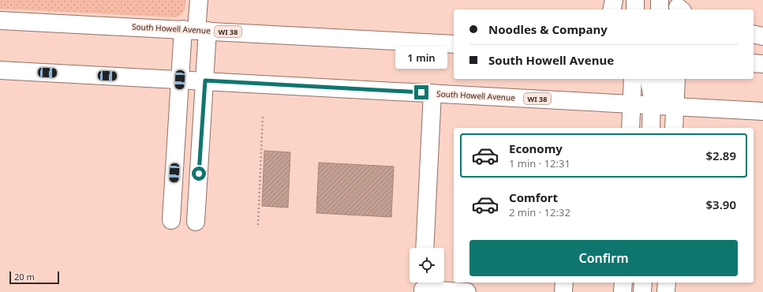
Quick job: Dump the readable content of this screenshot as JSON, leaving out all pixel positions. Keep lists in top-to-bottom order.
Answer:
{
  "streets": {
    "main road": ["South Howell Avenue", "WI 38"]
  },
  "scale_bar": "20 m",
  "page": {
    "banner": ["Noodles & Company", "South Howell Avenue"],
    "bubble": "1 min",
    "list": [
      {
        "name": "Economy",
        "note": "1 min · 12:31",
        "value": "$2.89"
      },
      {
        "name": "Comfort",
        "note": "2 min · 12:32",
        "value": "$3.90"
      }
    ],
    "buttons": "Confirm",
    "scale": "20 m"
  }
}
